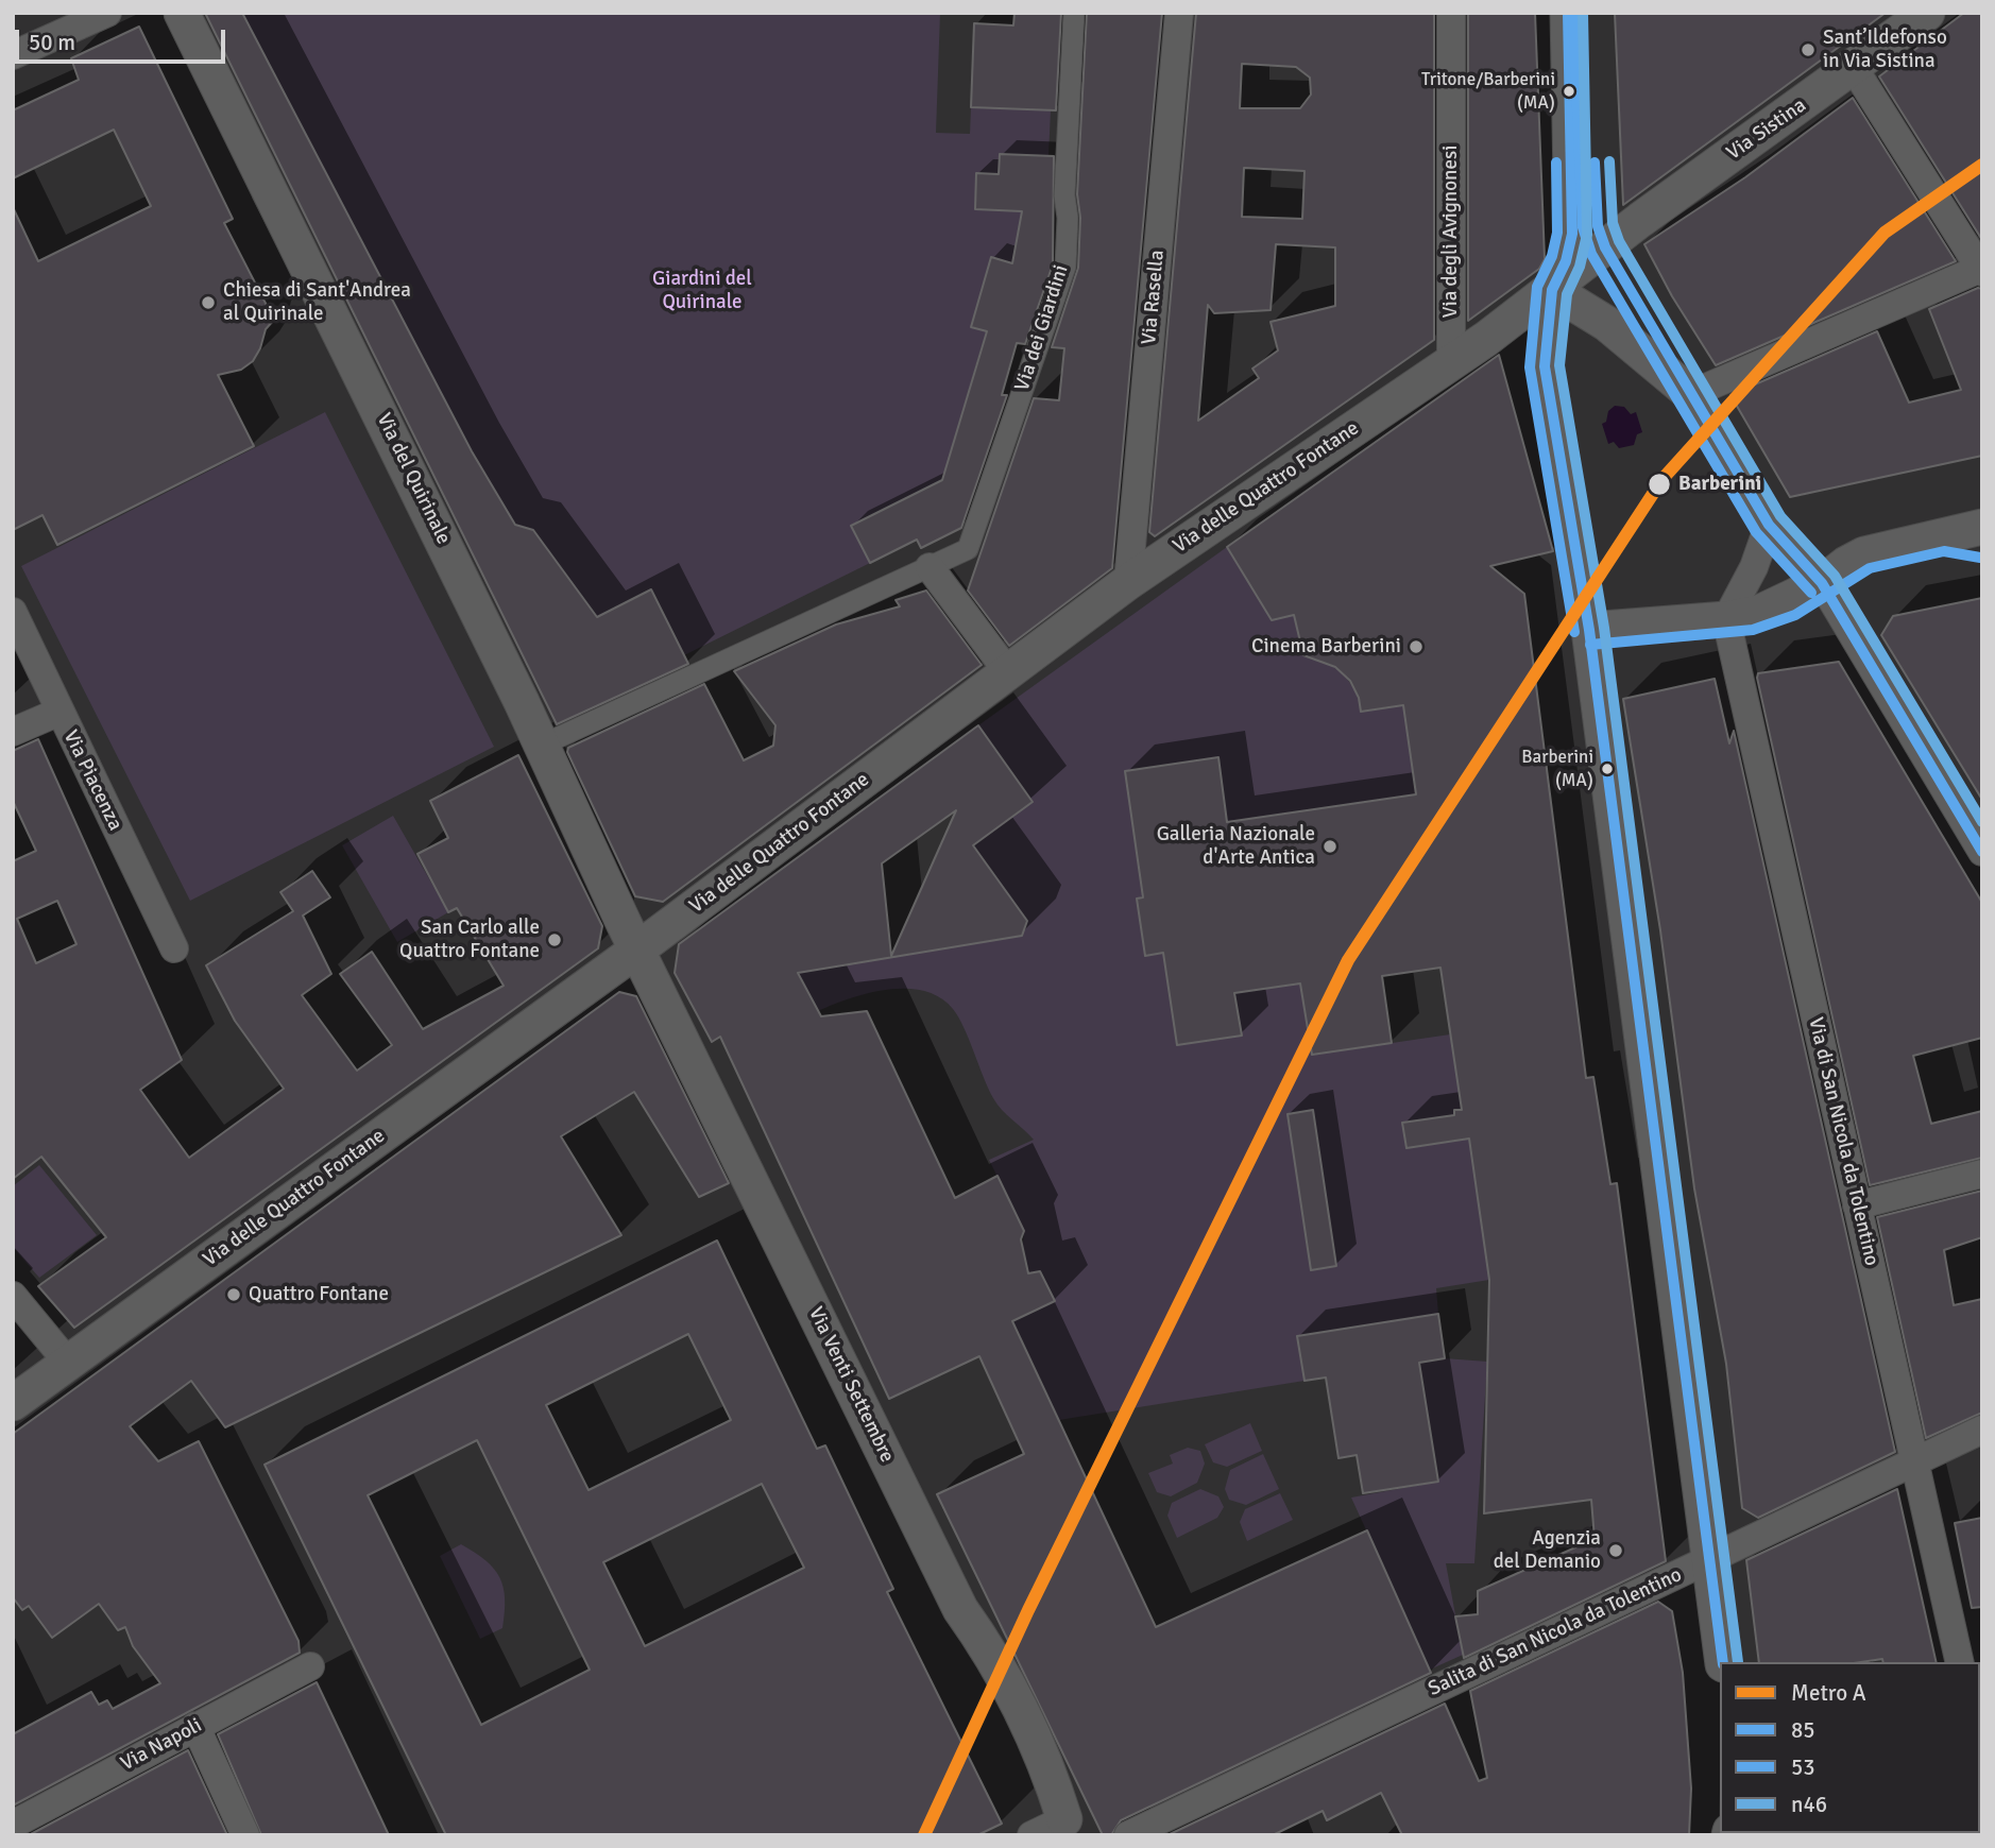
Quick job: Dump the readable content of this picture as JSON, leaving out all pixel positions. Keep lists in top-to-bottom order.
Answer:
{
  "streets": {
    "street": [
      "Via Sistina",
      "Via degli Avignonesi",
      "Via Rasella",
      "Via dei Giardini",
      "Via del Quirinale",
      "Via delle Quattro Fontane",
      "Via Piacenza",
      "Via di San Nicola da Tolentino",
      "Via Venti Settembre",
      "Salita di San Nicola da Tolentino",
      "Via Napoli"
    ]
  },
  "crossings": [
    ["Via Sistina", "Via delle Quattro Fontane"],
    ["Via degli Avignonesi", "Via delle Quattro Fontane"],
    ["Via Rasella", "Via delle Quattro Fontane"],
    ["Via dei Giardini", "Via del Quirinale"],
    ["Via del Quirinale", "Via delle Quattro Fontane"],
    ["Via del Quirinale", "Via Venti Settembre"],
    ["Via delle Quattro Fontane", "Via Venti Settembre"],
    ["Via di San Nicola da Tolentino", "Salita di San Nicola da Tolentino"]
  ],
  "parks": ["Giardini del Quirinale"],
  "places": [
    "Sant’Ildefonso in Via Sistina",
    "Tritone/Barberini (MA)",
    "Chiesa di Sant'Andrea al Quirinale",
    "Barberini",
    "Cinema Barberini",
    "Barberini (MA)",
    "Galleria Nazionale d'Arte Antica",
    "San Carlo alle Quattro Fontane",
    "Quattro Fontane",
    "Agenzia del Demanio"
  ],
  "lines": [
    "transit line 85",
    "transit line n46",
    "transit line 53",
    "metro line A"
  ],
  "legend": [
    "Metro A",
    "85",
    "53",
    "n46"
  ],
  "scale_bar": "50 m"
}
